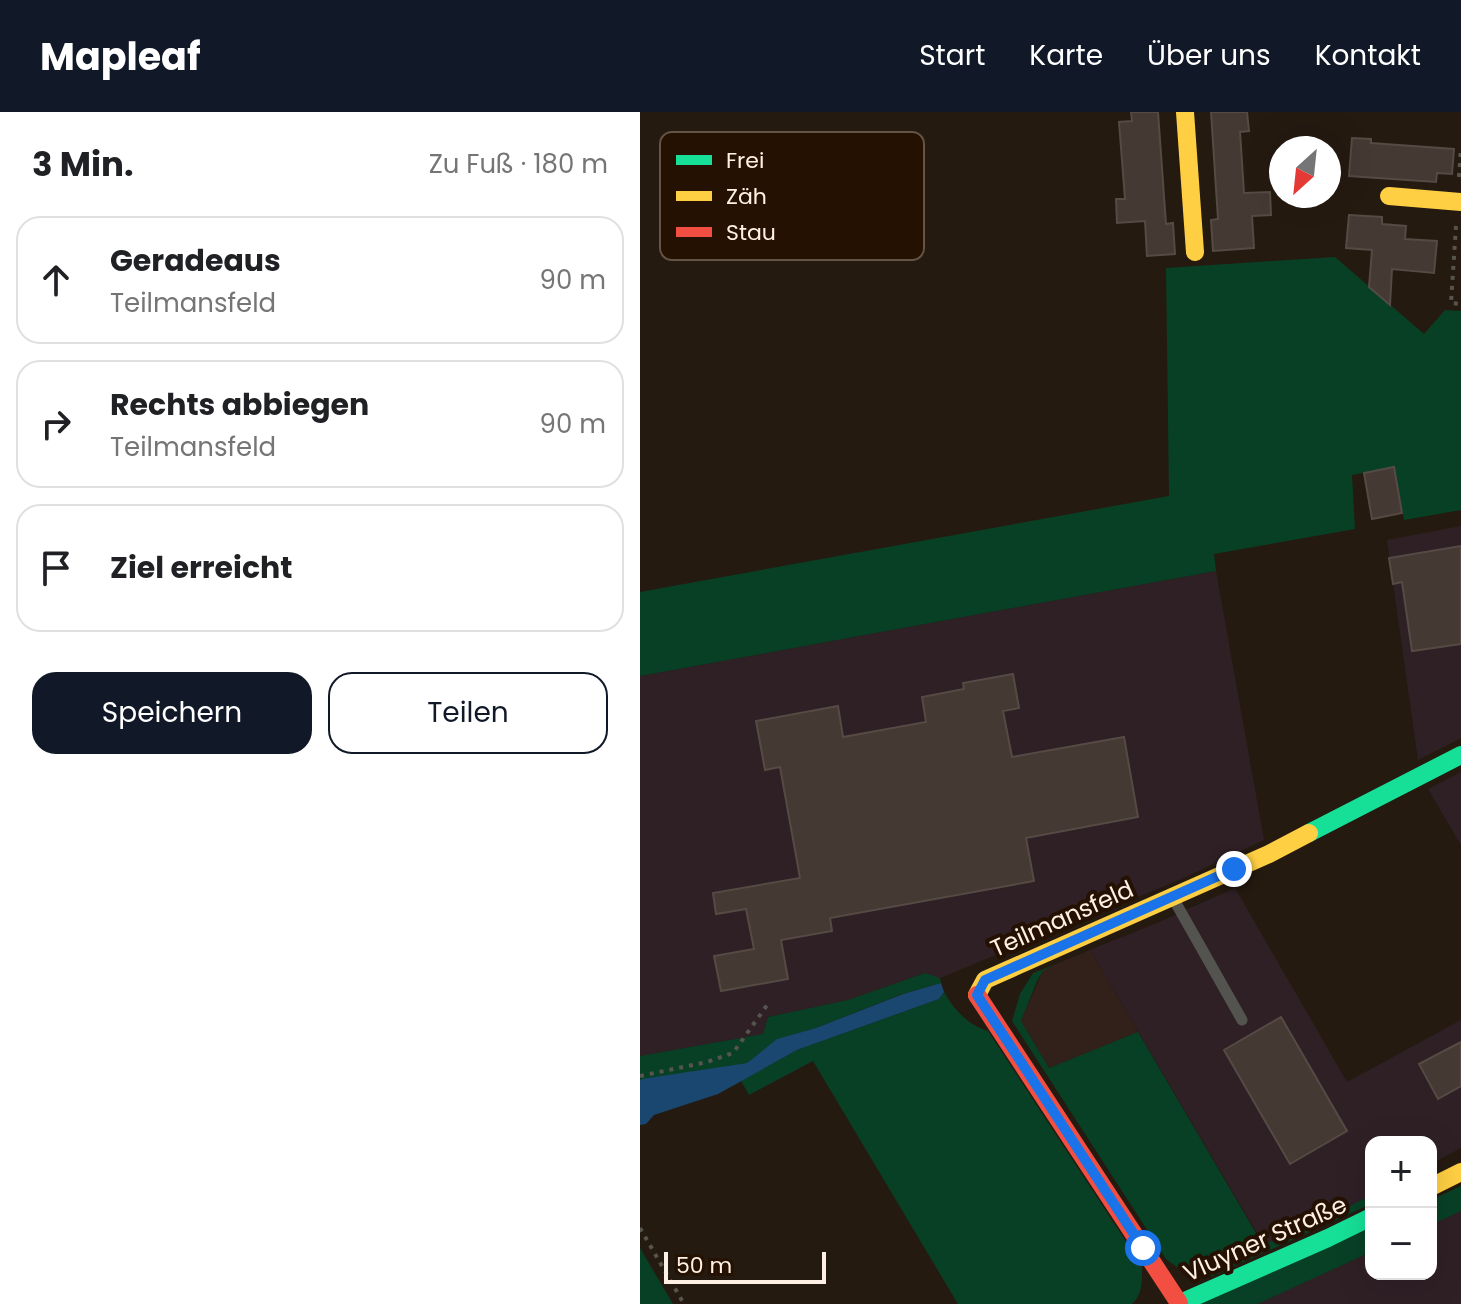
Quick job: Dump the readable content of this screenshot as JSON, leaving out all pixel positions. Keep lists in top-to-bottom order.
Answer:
{
  "streets": {
    "street": ["Teilmansfeld", "Vluyner Straße"]
  },
  "crossings": [
    ["Teilmansfeld", "Vluyner Straße"]
  ],
  "legend": ["Frei", "Zäh", "Stau"],
  "scale_bar": "50 m",
  "north": "bottom left",
  "page": {
    "header": "Mapleaf",
    "nav": [
      "Start",
      "Karte",
      "Über uns",
      "Kontakt"
    ],
    "heading": ["3 Min.", "Zu Fuß · 180 m"],
    "list": [
      ["Geradeaus", "Teilmansfeld", "90 m"],
      ["Rechts abbiegen", "Teilmansfeld", "90 m"],
      "Ziel erreicht"
    ],
    "buttons": ["Speichern", "Teilen"],
    "map_buttons": ["+", "−"],
    "scale": "50 m"
  }
}
